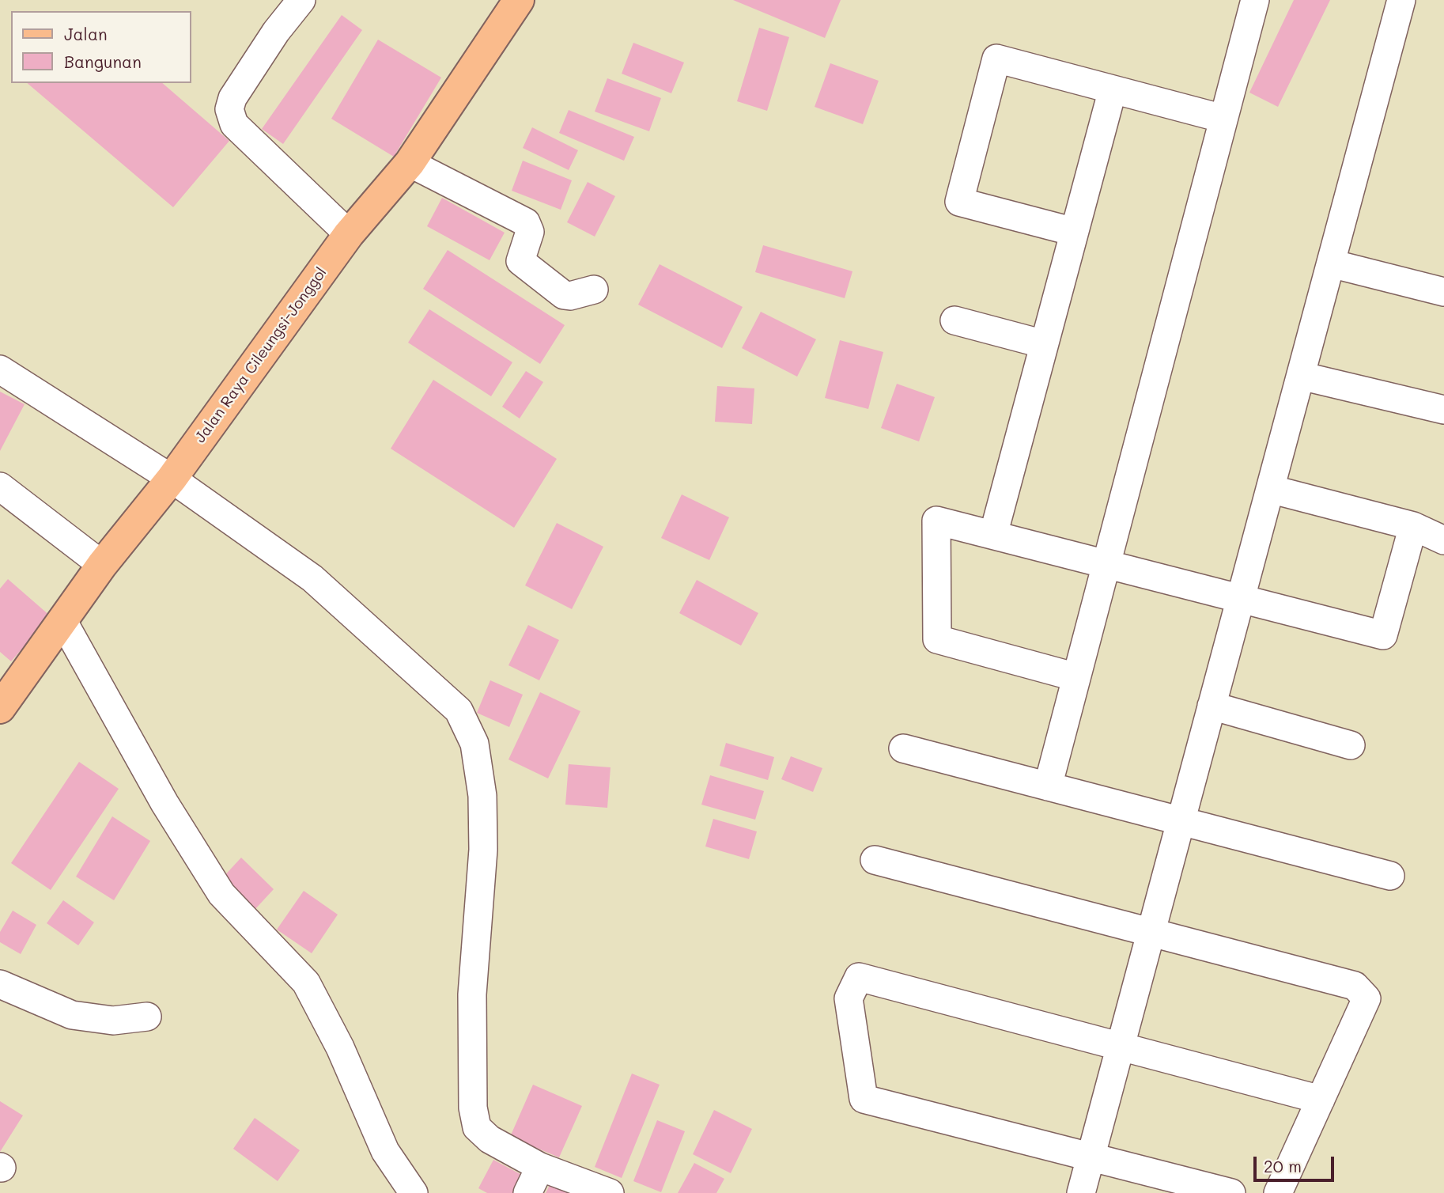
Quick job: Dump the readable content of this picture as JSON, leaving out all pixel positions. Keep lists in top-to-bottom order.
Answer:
{
  "streets": {
    "main road": ["Jalan Raya Cileungsi-Jonggol"]
  },
  "legend": ["Jalan", "Bangunan"],
  "scale_bar": "20 m"
}
